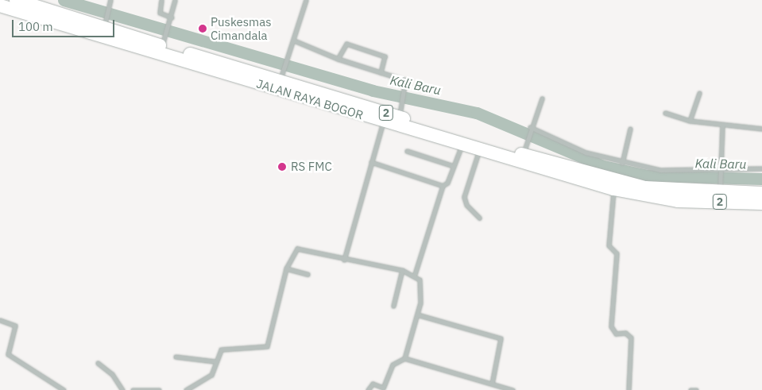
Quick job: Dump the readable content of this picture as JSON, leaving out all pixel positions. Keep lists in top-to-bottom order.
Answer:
{
  "streets": {
    "highway": ["JALAN RAYA BOGOR", "2"]
  },
  "water": ["Kali Baru"],
  "places": ["Puskesmas Cimandala", "RS FMC"],
  "scale_bar": "100 m"
}
